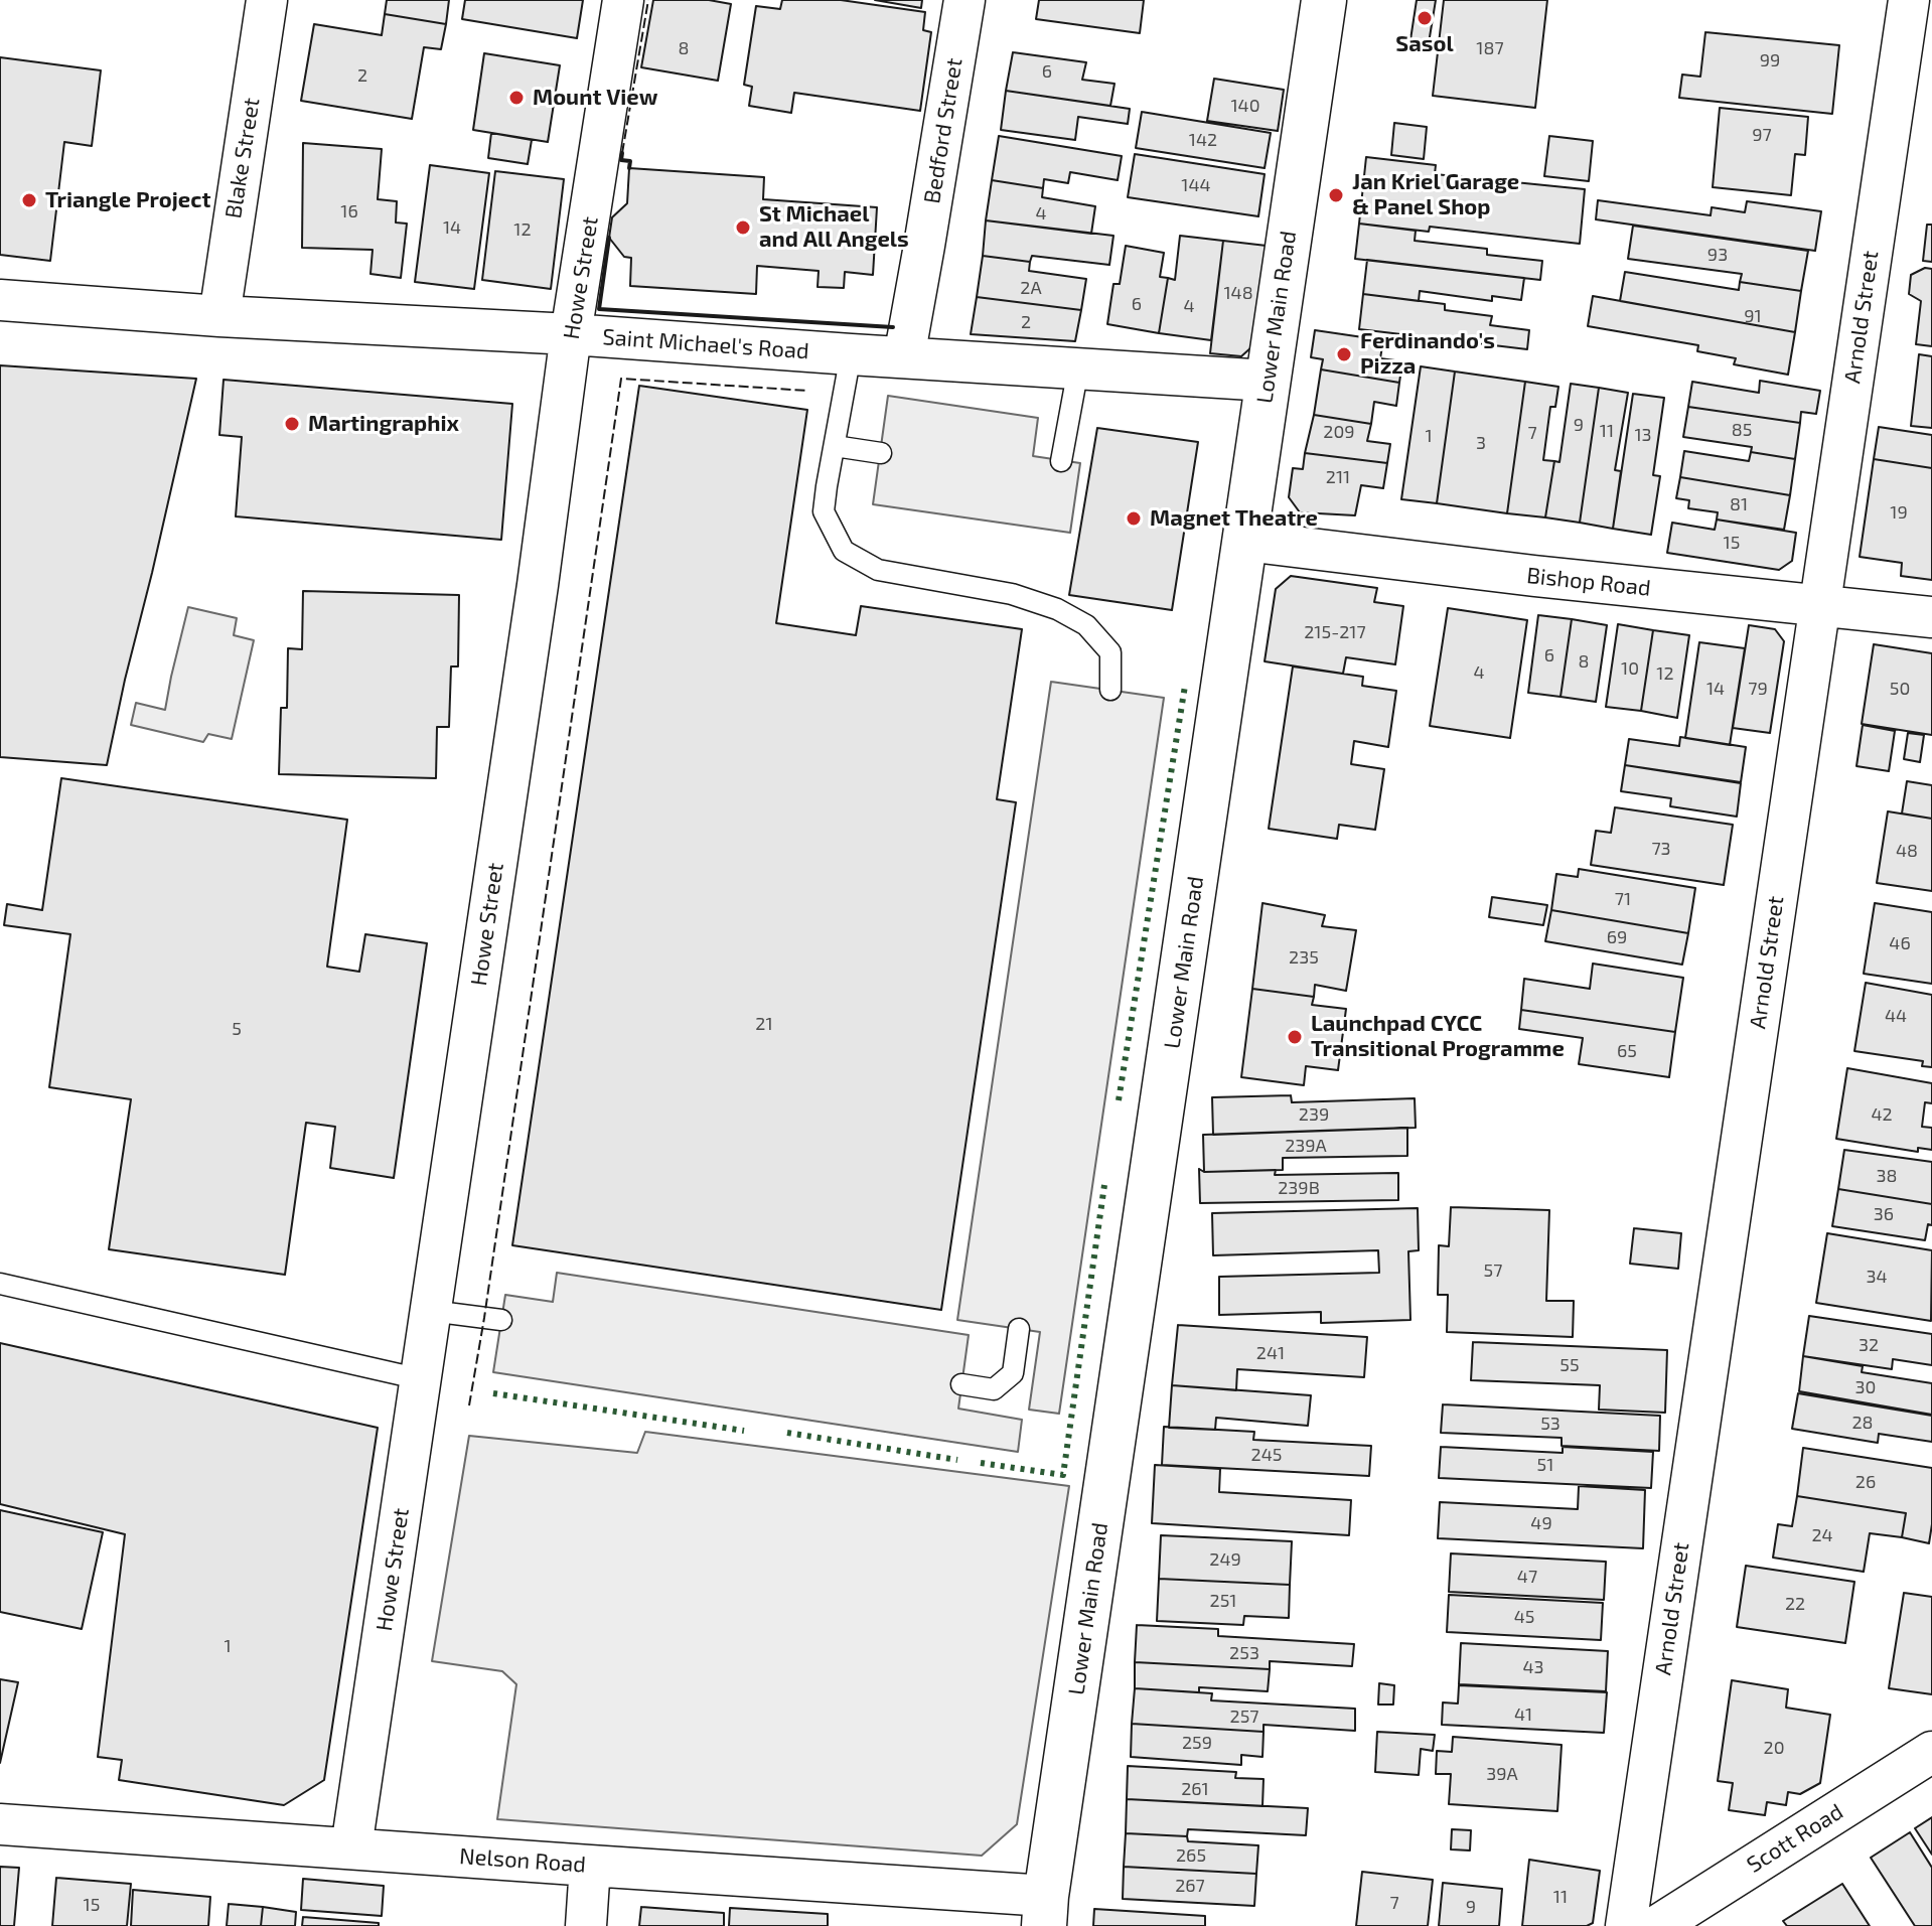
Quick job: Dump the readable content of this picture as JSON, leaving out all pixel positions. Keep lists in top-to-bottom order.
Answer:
{
  "streets": {
    "street": [
      "Bedford Street",
      "Blake Street",
      "Howe Street",
      "Lower Main Road",
      "Arnold Street",
      "Saint Michael's Road",
      "Bishop Road",
      "Scott Road",
      "Nelson Road"
    ]
  },
  "crossings": [
    ["Bedford Street", "Saint Michael's Road"],
    ["Blake Street", "Saint Michael's Road"],
    ["Howe Street", "Saint Michael's Road"],
    ["Howe Street", "Nelson Road"],
    ["Lower Main Road", "Saint Michael's Road"],
    ["Lower Main Road", "Bishop Road"],
    ["Lower Main Road", "Nelson Road"],
    ["Arnold Street", "Bishop Road"]
  ],
  "places": [
    "Sasol",
    "Mount View",
    "Jan Kriel Garage & Panel Shop",
    "Triangle Project",
    "St Michael and All Angels",
    "Ferdinando's Pizza",
    "Martingraphix",
    "Magnet Theatre",
    "Launchpad CYCC Transitional Programme"
  ],
  "house_numbers": [
    "8",
    "187",
    "99",
    "6",
    "2",
    "140",
    "97",
    "142",
    "144",
    "16",
    "4",
    "14",
    "12",
    "93",
    "2A",
    "148",
    "6",
    "4",
    "91",
    "2",
    "9",
    "85",
    "11",
    "209",
    "7",
    "13",
    "1",
    "3",
    "211",
    "81",
    "19",
    "15",
    "215-217",
    "6",
    "8",
    "10",
    "4",
    "12",
    "14",
    "79",
    "50",
    "73",
    "48",
    "71",
    "69",
    "46",
    "235",
    "44",
    "21",
    "5",
    "65",
    "239",
    "42",
    "239A",
    "38",
    "239B",
    "36",
    "57",
    "34",
    "32",
    "241",
    "55",
    "30",
    "28",
    "53",
    "245",
    "51",
    "26",
    "49",
    "24",
    "249",
    "47",
    "251",
    "22",
    "45",
    "1",
    "253",
    "43",
    "41",
    "257",
    "259",
    "20",
    "39A",
    "261",
    "265",
    "267",
    "11",
    "7",
    "15",
    "9"
  ]
}
